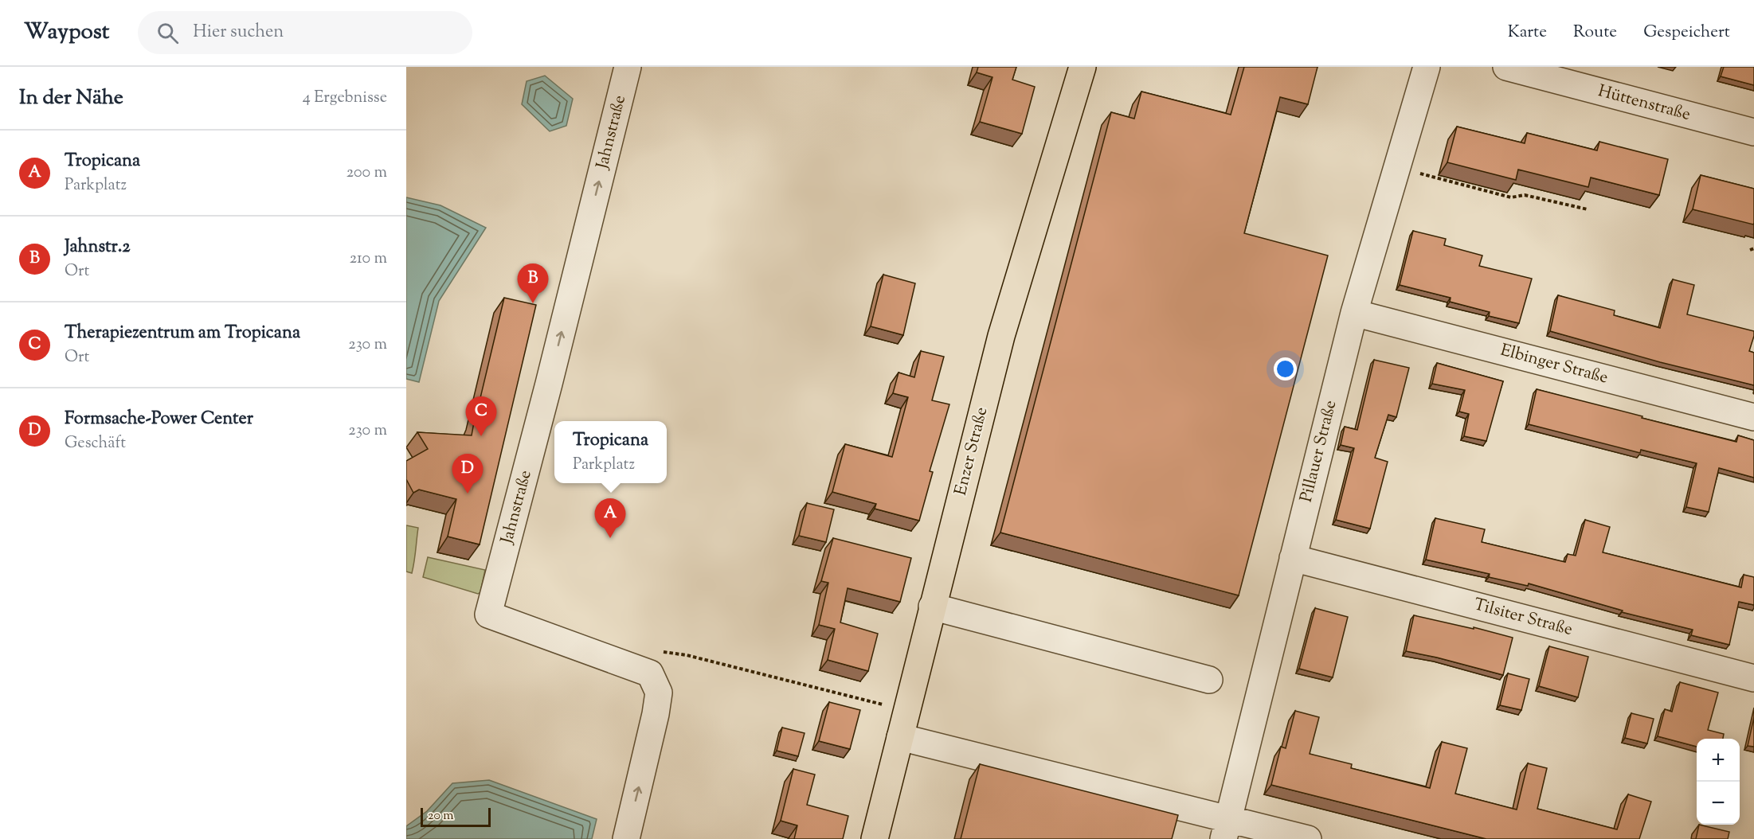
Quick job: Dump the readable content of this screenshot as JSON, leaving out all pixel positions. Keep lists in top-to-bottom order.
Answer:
{
  "streets": {
    "main road": ["Enzer Straße"],
    "street": [
      "Hüttenstraße",
      "Jahnstraße",
      "Elbinger Straße",
      "Pillauer Straße",
      "Tilsiter Straße"
    ]
  },
  "crossings": [
    ["Elbinger Straße", "Pillauer Straße"],
    ["Pillauer Straße", "Tilsiter Straße"]
  ],
  "one_way": ["Jahnstraße"],
  "scale_bar": "20 m",
  "page": {
    "header": "Waypost",
    "search": "Hier suchen",
    "nav": ["Karte", "Route", "Gespeichert"],
    "heading": ["In der Nähe", "4 Ergebnisse"],
    "list": [
      {
        "mark": "A",
        "name": "Tropicana",
        "note": "Parkplatz",
        "value": "200 m"
      },
      {
        "mark": "B",
        "name": "Jahnstr.2",
        "note": "Ort",
        "value": "210 m"
      },
      {
        "mark": "C",
        "name": "Therapiezentrum am Tropicana",
        "note": "Ort",
        "value": "230 m"
      },
      {
        "mark": "D",
        "name": "Formsache-Power Center",
        "note": "Geschäft",
        "value": "230 m"
      }
    ],
    "pins": [
      "B",
      "C",
      "D",
      "A"
    ],
    "popup": ["Tropicana", "Parkplatz"],
    "map_buttons": ["+", "−"],
    "scale": "20 m"
  }
}
